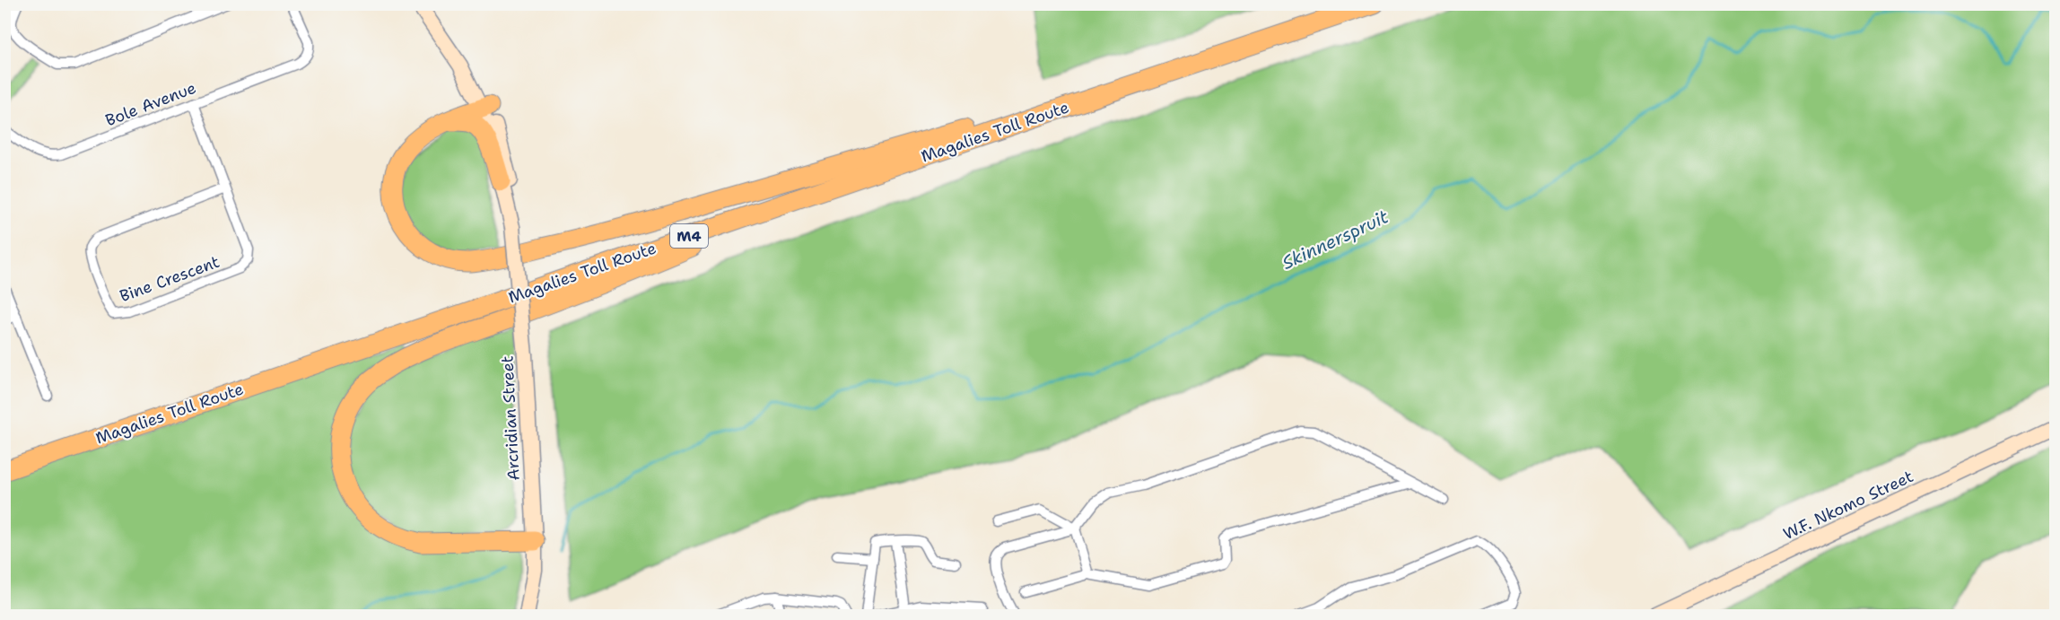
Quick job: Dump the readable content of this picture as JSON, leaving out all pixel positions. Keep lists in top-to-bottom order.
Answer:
{
  "streets": {
    "highway": ["Magalies Toll Route", "M4"],
    "street": [
      "Bole Avenue",
      "Bine Crescent",
      "Arcridian Street",
      "W.F. Nkomo Street"
    ]
  },
  "crossings": [
    ["Bole Avenue", "Bine Crescent"]
  ],
  "water": ["Skinnerspruit"]
}
